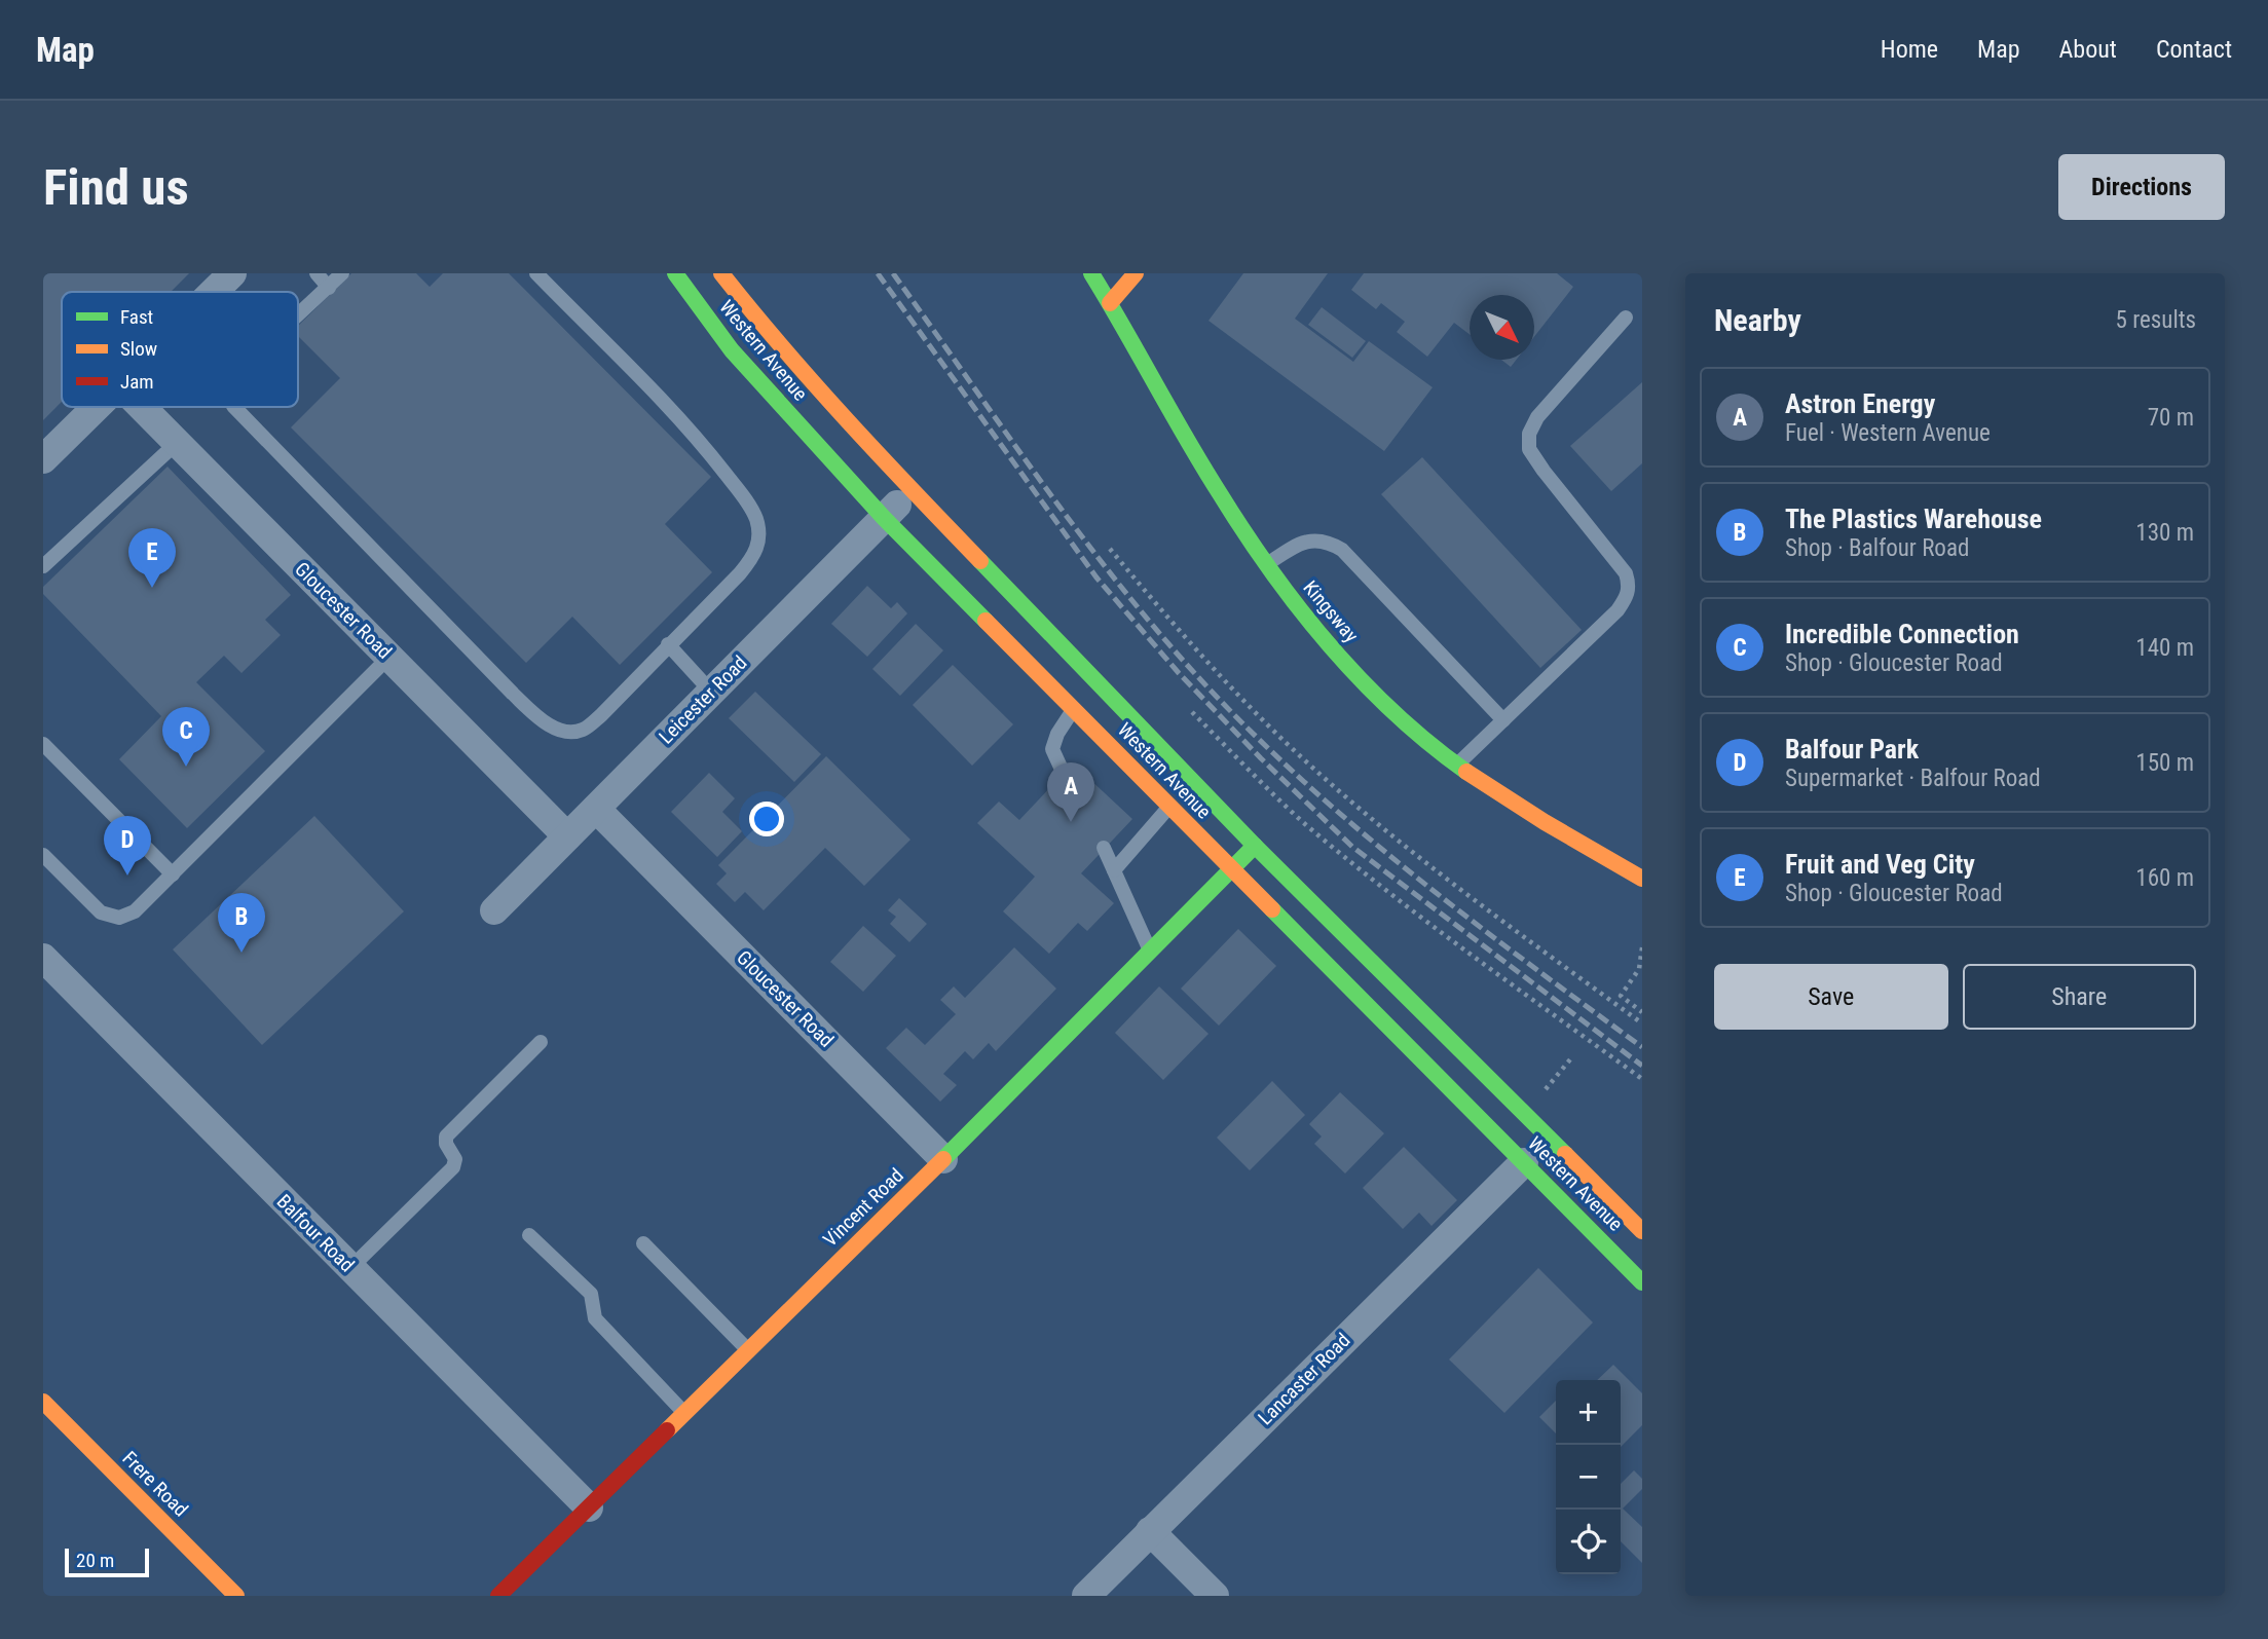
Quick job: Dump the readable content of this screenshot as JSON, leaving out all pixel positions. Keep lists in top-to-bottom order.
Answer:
{
  "streets": {
    "main road": [
      "Western Avenue",
      "Kingsway",
      "Vincent Road",
      "Frere Road"
    ],
    "street": [
      "Gloucester Road",
      "Leicester Road",
      "Balfour Road",
      "Lancaster Road"
    ]
  },
  "crossings": [
    ["Western Avenue", "Leicester Road"],
    ["Western Avenue", "Vincent Road"],
    ["Western Avenue", "Lancaster Road"],
    ["Gloucester Road", "Leicester Road"],
    ["Gloucester Road", "Vincent Road"],
    ["Vincent Road", "Balfour Road"]
  ],
  "legend": ["Fast", "Slow", "Jam"],
  "scale_bar": "20 m",
  "north": "bottom right",
  "page": {
    "header": "Map",
    "nav": [
      "Home",
      "Map",
      "About",
      "Contact"
    ],
    "buttons": [
      "Directions",
      ["Save", "Share"]
    ],
    "title": "Find us",
    "heading": ["Nearby", "5 results"],
    "list": [
      {
        "mark": "A",
        "name": "Astron Energy",
        "note": "Fuel · Western Avenue",
        "value": "70 m"
      },
      {
        "mark": "B",
        "name": "The Plastics Warehouse",
        "note": "Shop · Balfour Road",
        "value": "130 m"
      },
      {
        "mark": "C",
        "name": "Incredible Connection",
        "note": "Shop · Gloucester Road",
        "value": "140 m"
      },
      {
        "mark": "D",
        "name": "Balfour Park",
        "note": "Supermarket · Balfour Road",
        "value": "150 m"
      },
      {
        "mark": "E",
        "name": "Fruit and Veg City",
        "note": "Shop · Gloucester Road",
        "value": "160 m"
      }
    ],
    "pins": [
      "E",
      "C",
      "A",
      "D",
      "B"
    ],
    "map_buttons": ["+", "−"],
    "scale": "20 m"
  }
}
